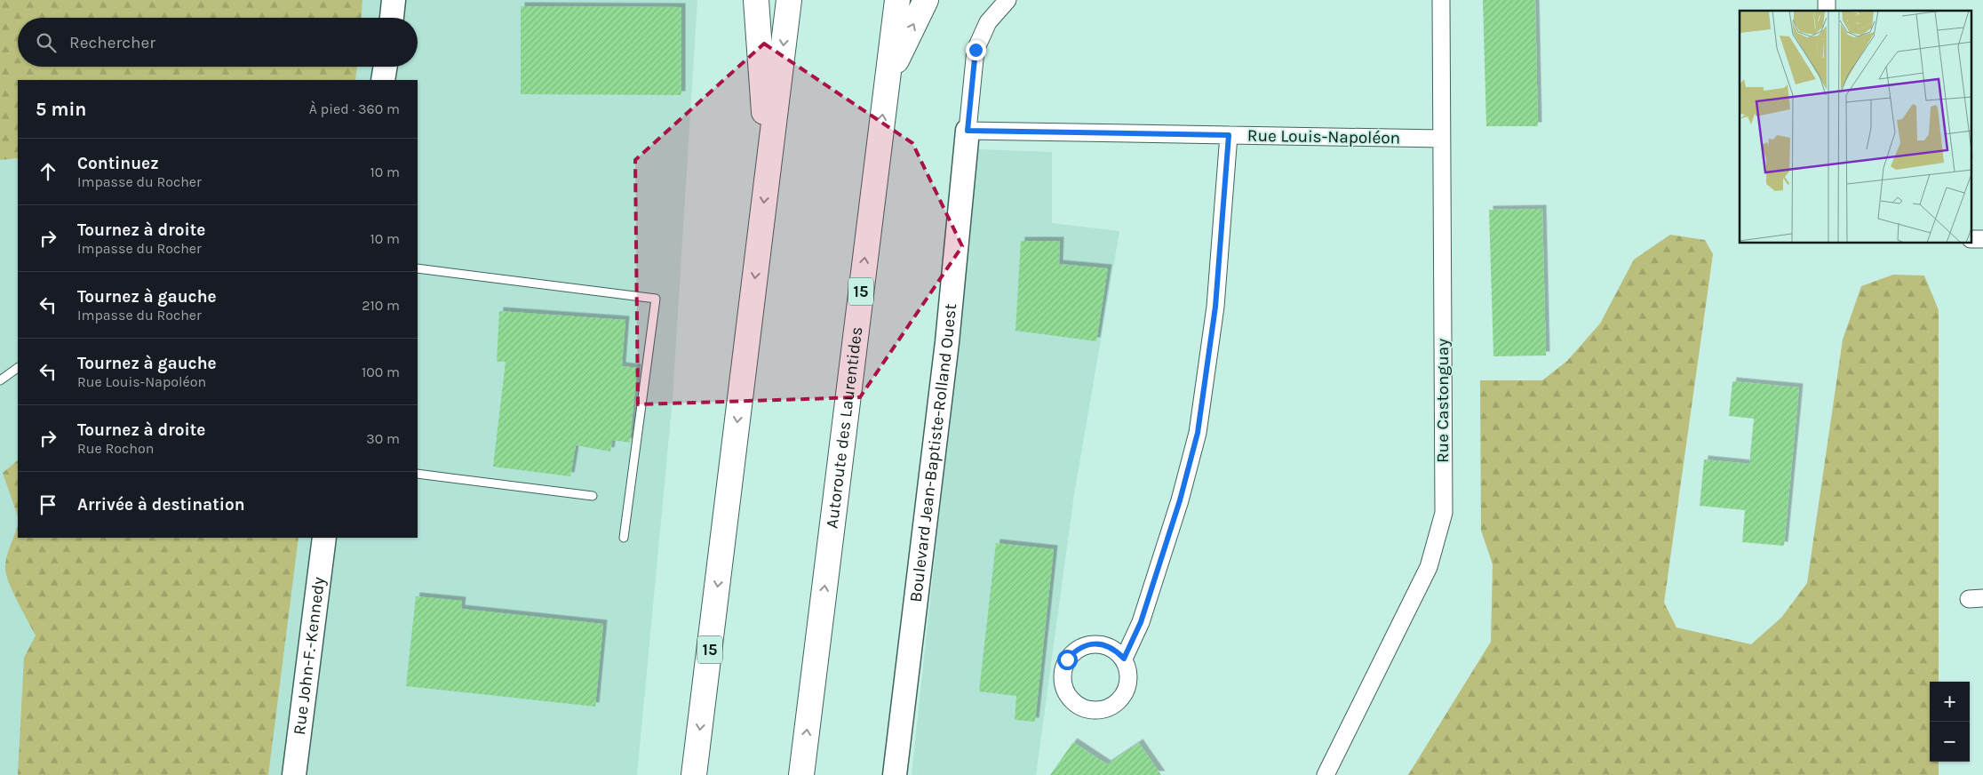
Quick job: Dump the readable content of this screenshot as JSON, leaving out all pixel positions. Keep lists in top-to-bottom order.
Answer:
{
  "streets": {
    "highway": ["15", "Autoroute des Laurentides"],
    "street": [
      "Rue Louis-Napoléon",
      "Rue Castonguay",
      "Boulevard Jean-Baptiste-Rolland Ouest",
      "Rue John-F.-Kennedy"
    ]
  },
  "crossings": [
    ["Rue Louis-Napoléon", "Rue Castonguay"],
    ["Rue Louis-Napoléon", "Boulevard Jean-Baptiste-Rolland Ouest"]
  ],
  "page": {
    "search": "Rechercher",
    "heading": ["5 min", "À pied · 360 m"],
    "list": [
      ["Continuez", "Impasse du Rocher", "10 m"],
      ["Tournez à droite", "Impasse du Rocher", "10 m"],
      ["Tournez à gauche", "Impasse du Rocher", "210 m"],
      ["Tournez à gauche", "Rue Louis-Napoléon", "100 m"],
      ["Tournez à droite", "Rue Rochon", "30 m"],
      "Arrivée à destination"
    ],
    "map_buttons": ["+", "−"]
  }
}
